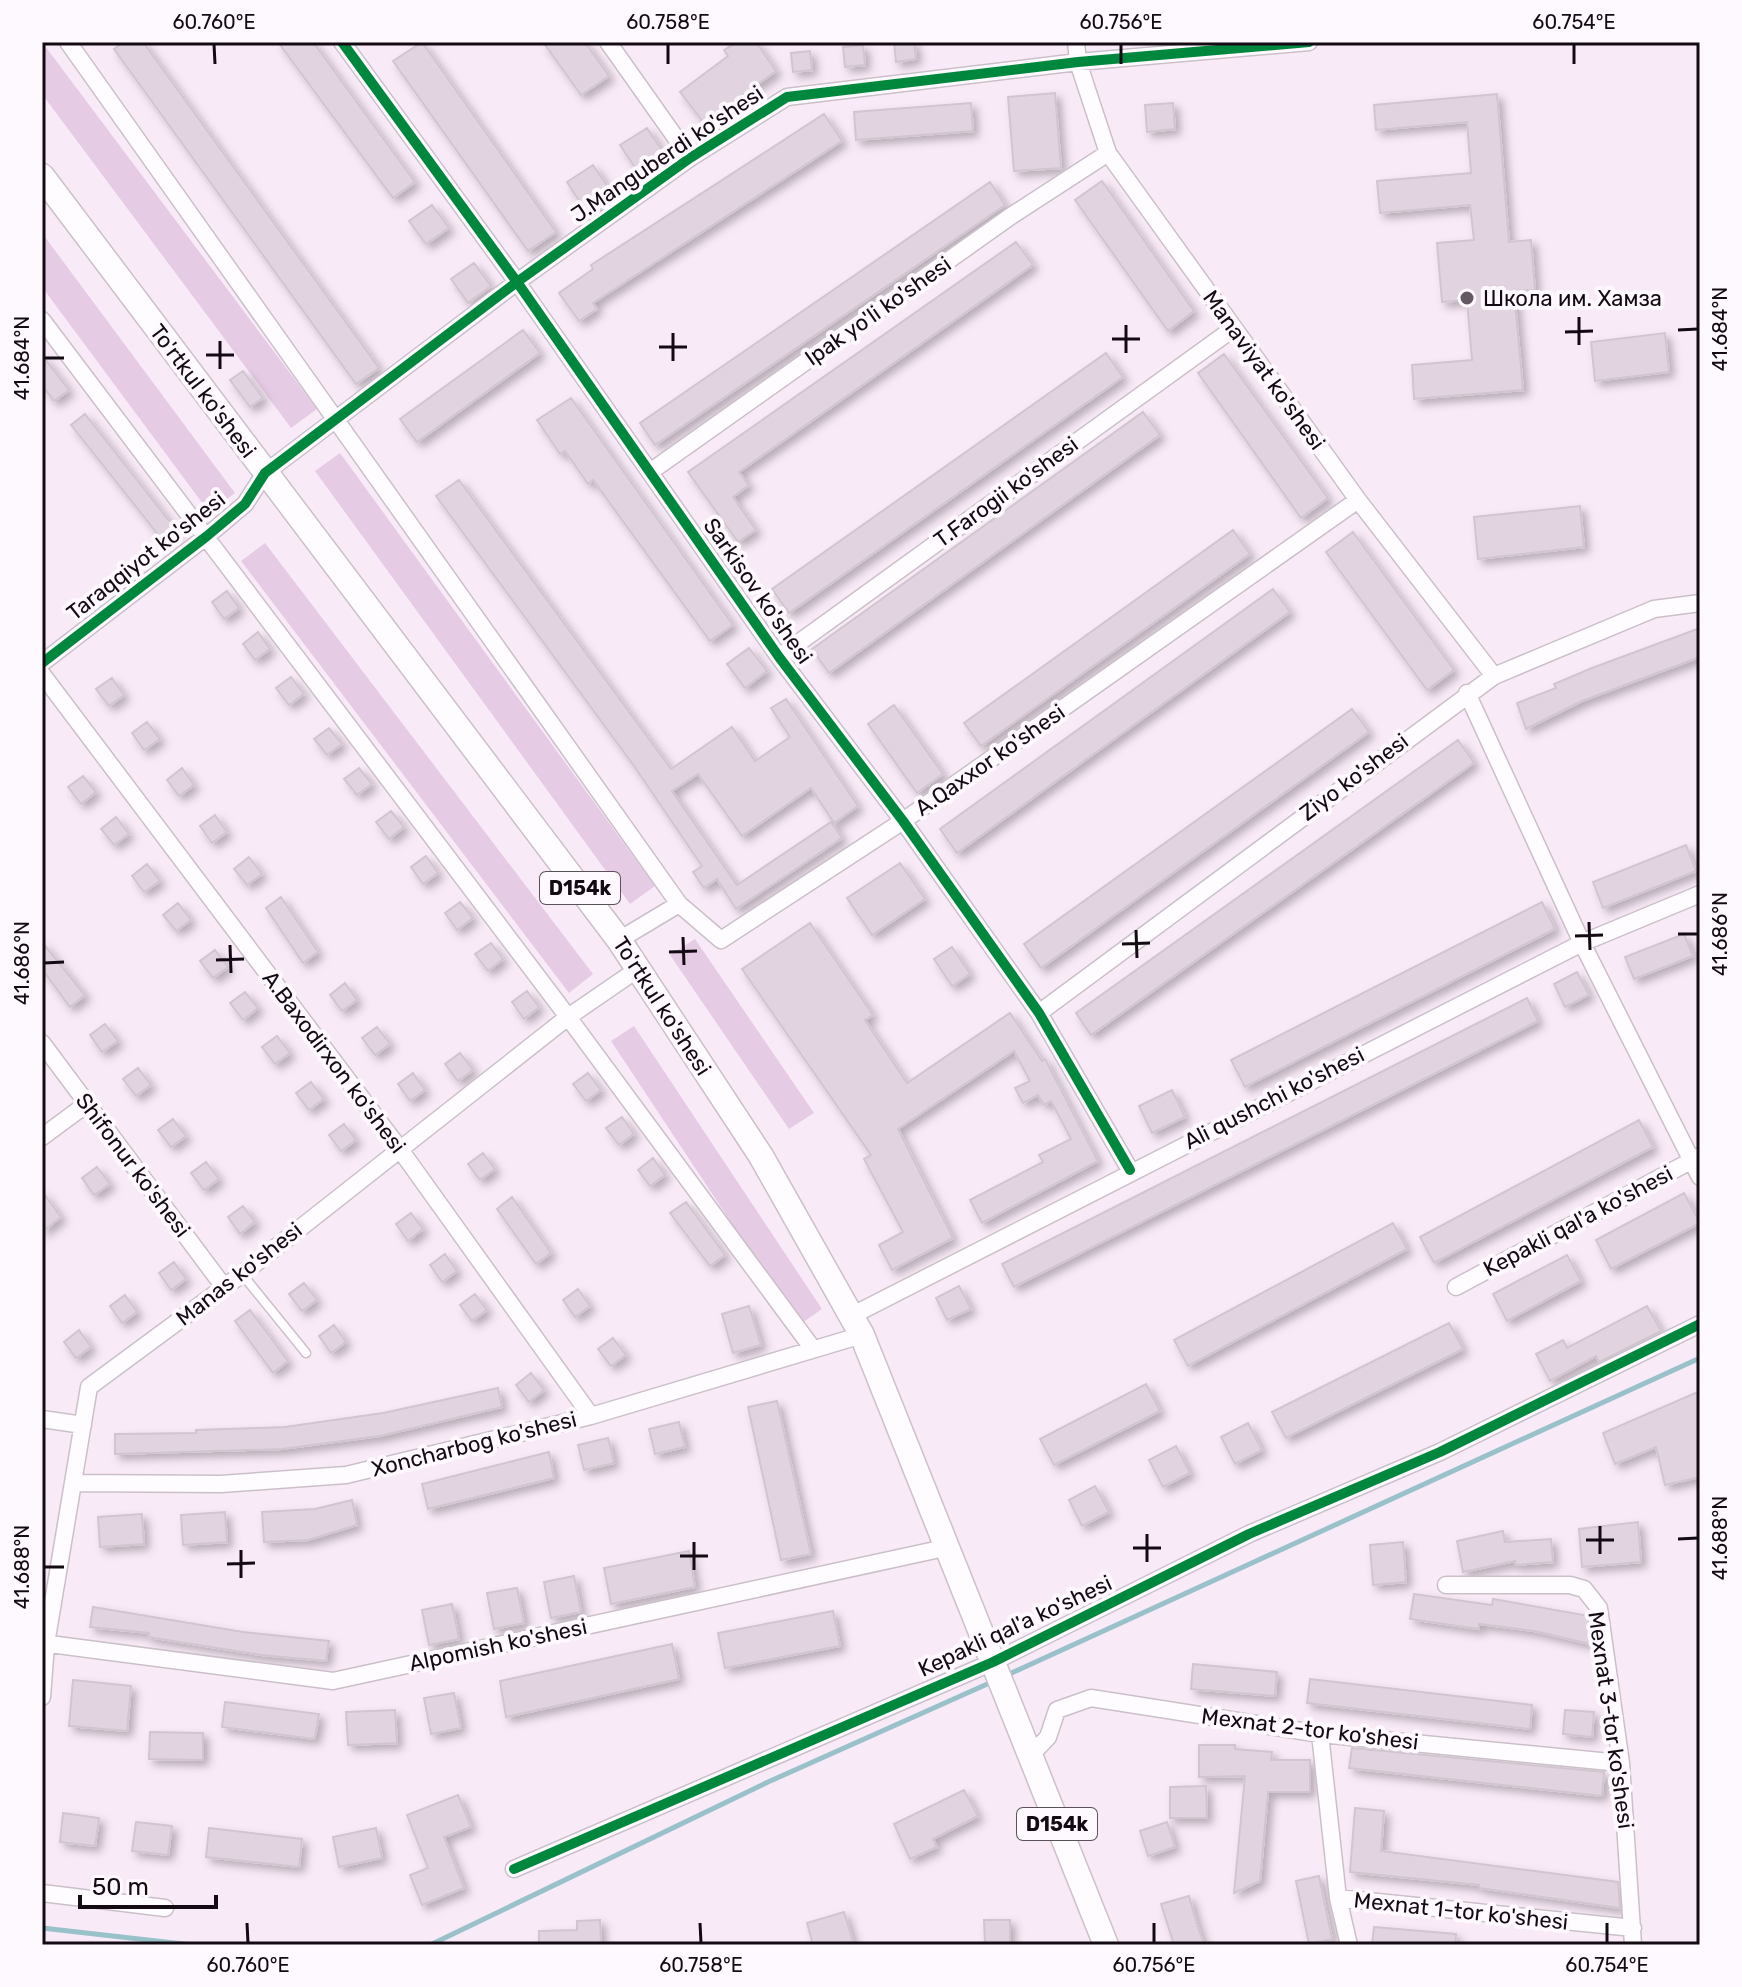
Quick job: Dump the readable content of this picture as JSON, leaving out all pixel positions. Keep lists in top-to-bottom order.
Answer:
{
  "streets": {
    "main road": ["To'rtkul ko'shesi", "D154k"],
    "street": [
      "J.Manguberdi ko'shesi",
      "Ipak yo'li ko'shesi",
      "Manaviyat ko'shesi",
      "T.Farogii ko'shesi",
      "Taraqqiyot ko'shesi",
      "Sarkisov ko'shesi",
      "A.Qaxxor ko'shesi",
      "Ziyo ko'shesi",
      "A.Baxodirxon ko'shesi",
      "Ali qushchi ko'shesi",
      "Shifonur ko'shesi",
      "Kepakli qal'a ko'shesi",
      "Manas ko'shesi",
      "Xoncharbog ko'shesi",
      "Alpomish ko'shesi",
      "Mexnat 3-tor ko'shesi",
      "Mexnat 2-tor ko'shesi",
      "Mexnat 1-tor ko'shesi"
    ]
  },
  "crossings": [
    ["J.Manguberdi ko'shesi", "Manaviyat ko'shesi"],
    ["J.Manguberdi ko'shesi", "To'rtkul ko'shesi"],
    ["J.Manguberdi ko'shesi", "Taraqqiyot ko'shesi"],
    ["J.Manguberdi ko'shesi", "Sarkisov ko'shesi"],
    ["Ipak yo'li ko'shesi", "Manaviyat ko'shesi"],
    ["Ipak yo'li ko'shesi", "Sarkisov ko'shesi"],
    ["Manaviyat ko'shesi", "T.Farogii ko'shesi"],
    ["Manaviyat ko'shesi", "A.Qaxxor ko'shesi"],
    ["Manaviyat ko'shesi", "Ziyo ko'shesi"],
    ["To'rtkul ko'shesi", "Taraqqiyot ko'shesi"],
    ["To'rtkul ko'shesi", "D154k"],
    ["To'rtkul ko'shesi", "Ali qushchi ko'shesi"],
    ["To'rtkul ko'shesi", "Kepakli qal'a ko'shesi"],
    ["To'rtkul ko'shesi", "Manas ko'shesi"],
    ["To'rtkul ko'shesi", "Xoncharbog ko'shesi"],
    ["To'rtkul ko'shesi", "Alpomish ko'shesi"],
    ["T.Farogii ko'shesi", "Sarkisov ko'shesi"],
    ["Sarkisov ko'shesi", "A.Qaxxor ko'shesi"],
    ["Sarkisov ko'shesi", "Ziyo ko'shesi"],
    ["Sarkisov ko'shesi", "Ali qushchi ko'shesi"],
    ["D154k", "Kepakli qal'a ko'shesi"],
    ["D154k", "Mexnat 2-tor ko'shesi"],
    ["A.Baxodirxon ko'shesi", "Manas ko'shesi"],
    ["A.Baxodirxon ko'shesi", "Xoncharbog ko'shesi"],
    ["Ali qushchi ko'shesi", "Xoncharbog ko'shesi"],
    ["Shifonur ko'shesi", "Manas ko'shesi"],
    ["Manas ko'shesi", "Xoncharbog ko'shesi"],
    ["Manas ko'shesi", "Alpomish ko'shesi"],
    ["Mexnat 3-tor ko'shesi", "Mexnat 2-tor ko'shesi"],
    ["Mexnat 3-tor ko'shesi", "Mexnat 1-tor ko'shesi"]
  ],
  "places": ["Школа им. Хамза"],
  "scale_bar": "50 m",
  "coordinates": [
    "60.760°E",
    "60.758°E",
    "60.756°E",
    "60.754°E",
    "41.684°N",
    "41.686°N",
    "41.688°N"
  ]
}
